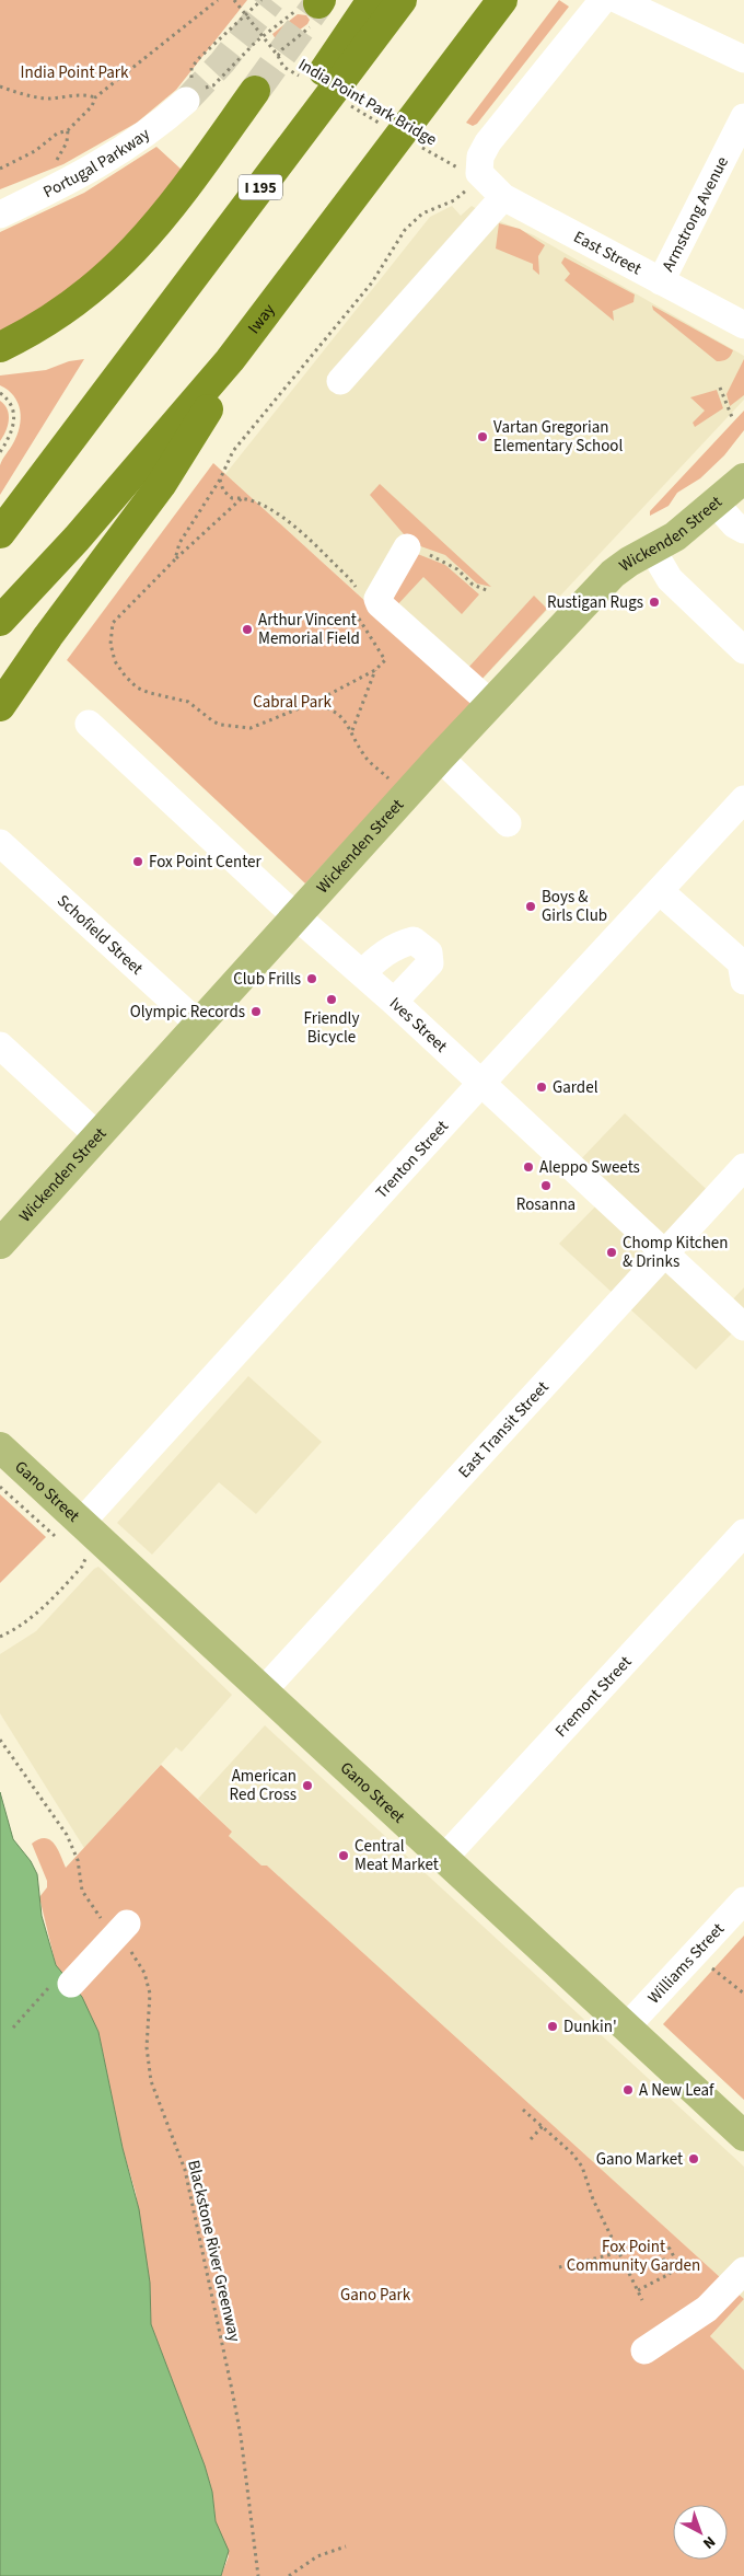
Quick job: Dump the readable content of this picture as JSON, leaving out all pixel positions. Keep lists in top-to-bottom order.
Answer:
{
  "streets": {
    "highway": ["I 195", "Iway"],
    "main road": ["Wickenden Street", "Gano Street"],
    "street": [
      "Portugal Parkway",
      "Armstrong Avenue",
      "East Street",
      "Schofield Street",
      "Ives Street",
      "Trenton Street",
      "East Transit Street",
      "Fremont Street",
      "Williams Street"
    ],
    "path": ["India Point Park Bridge", "Blackstone River Greenway"]
  },
  "crossings": [
    ["Armstrong Avenue", "East Street"],
    ["Wickenden Street", "Schofield Street"],
    ["Wickenden Street", "Ives Street"],
    ["Ives Street", "Trenton Street"],
    ["Ives Street", "East Transit Street"],
    ["Trenton Street", "Gano Street"],
    ["East Transit Street", "Gano Street"],
    ["Gano Street", "Fremont Street"],
    ["Gano Street", "Williams Street"]
  ],
  "parks": [
    "India Point Park",
    "Cabral Park",
    "Fox Point Community Garden",
    "Gano Park"
  ],
  "places": [
    "Vartan Gregorian Elementary School",
    "Rustigan Rugs",
    "Arthur Vincent Memorial Field",
    "Fox Point Center",
    "Boys & Girls Club",
    "Club Frills",
    "Friendly Bicycle",
    "Olympic Records",
    "Gardel",
    "Aleppo Sweets",
    "Rosanna",
    "Chomp Kitchen & Drinks",
    "American Red Cross",
    "Central Meat Market",
    "Dunkin'",
    "A New Leaf",
    "Gano Market"
  ],
  "north": "bottom right"
}
